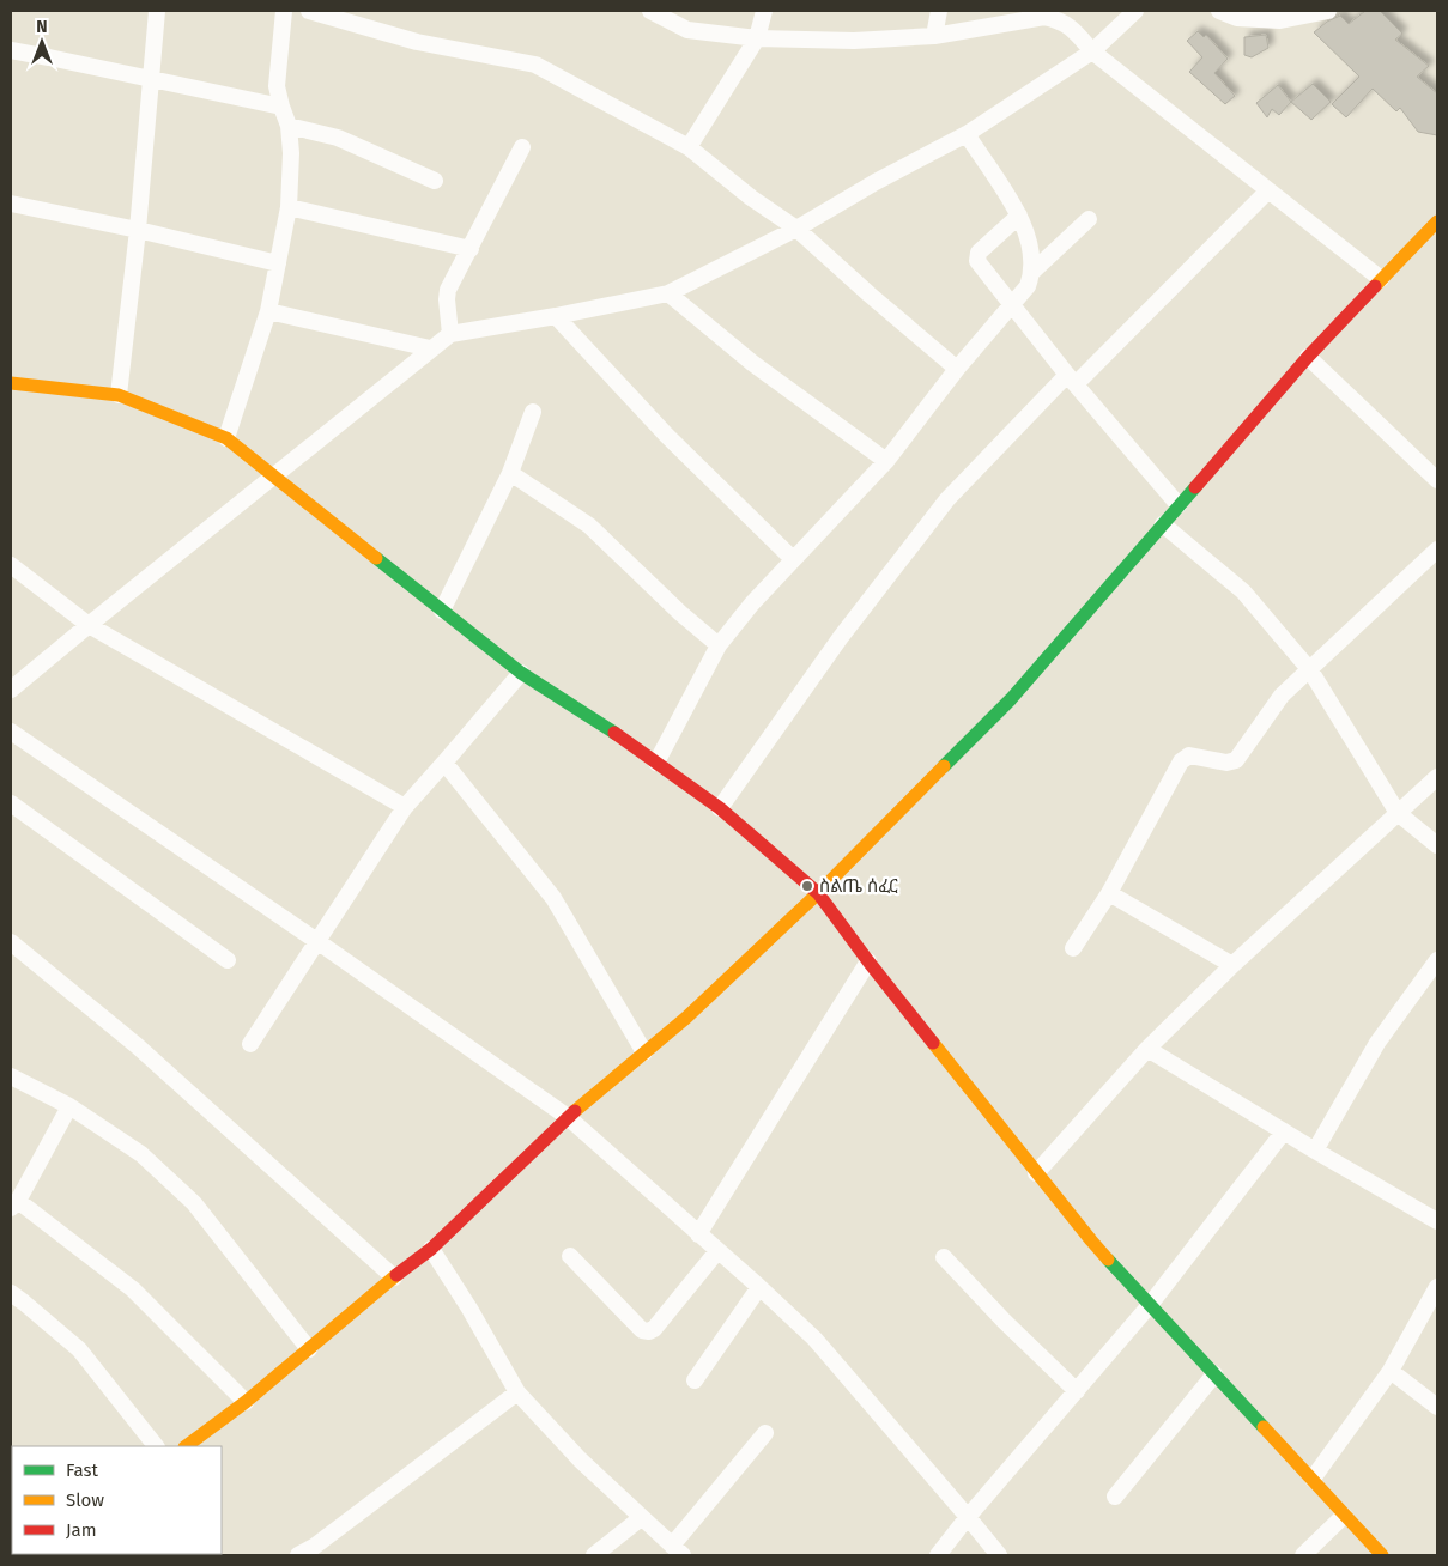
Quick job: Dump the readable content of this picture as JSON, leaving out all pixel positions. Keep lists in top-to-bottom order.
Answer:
{
  "places": ["ስልጤ ሰፈር"],
  "legend": ["Fast", "Slow", "Jam"],
  "north": "top"
}
